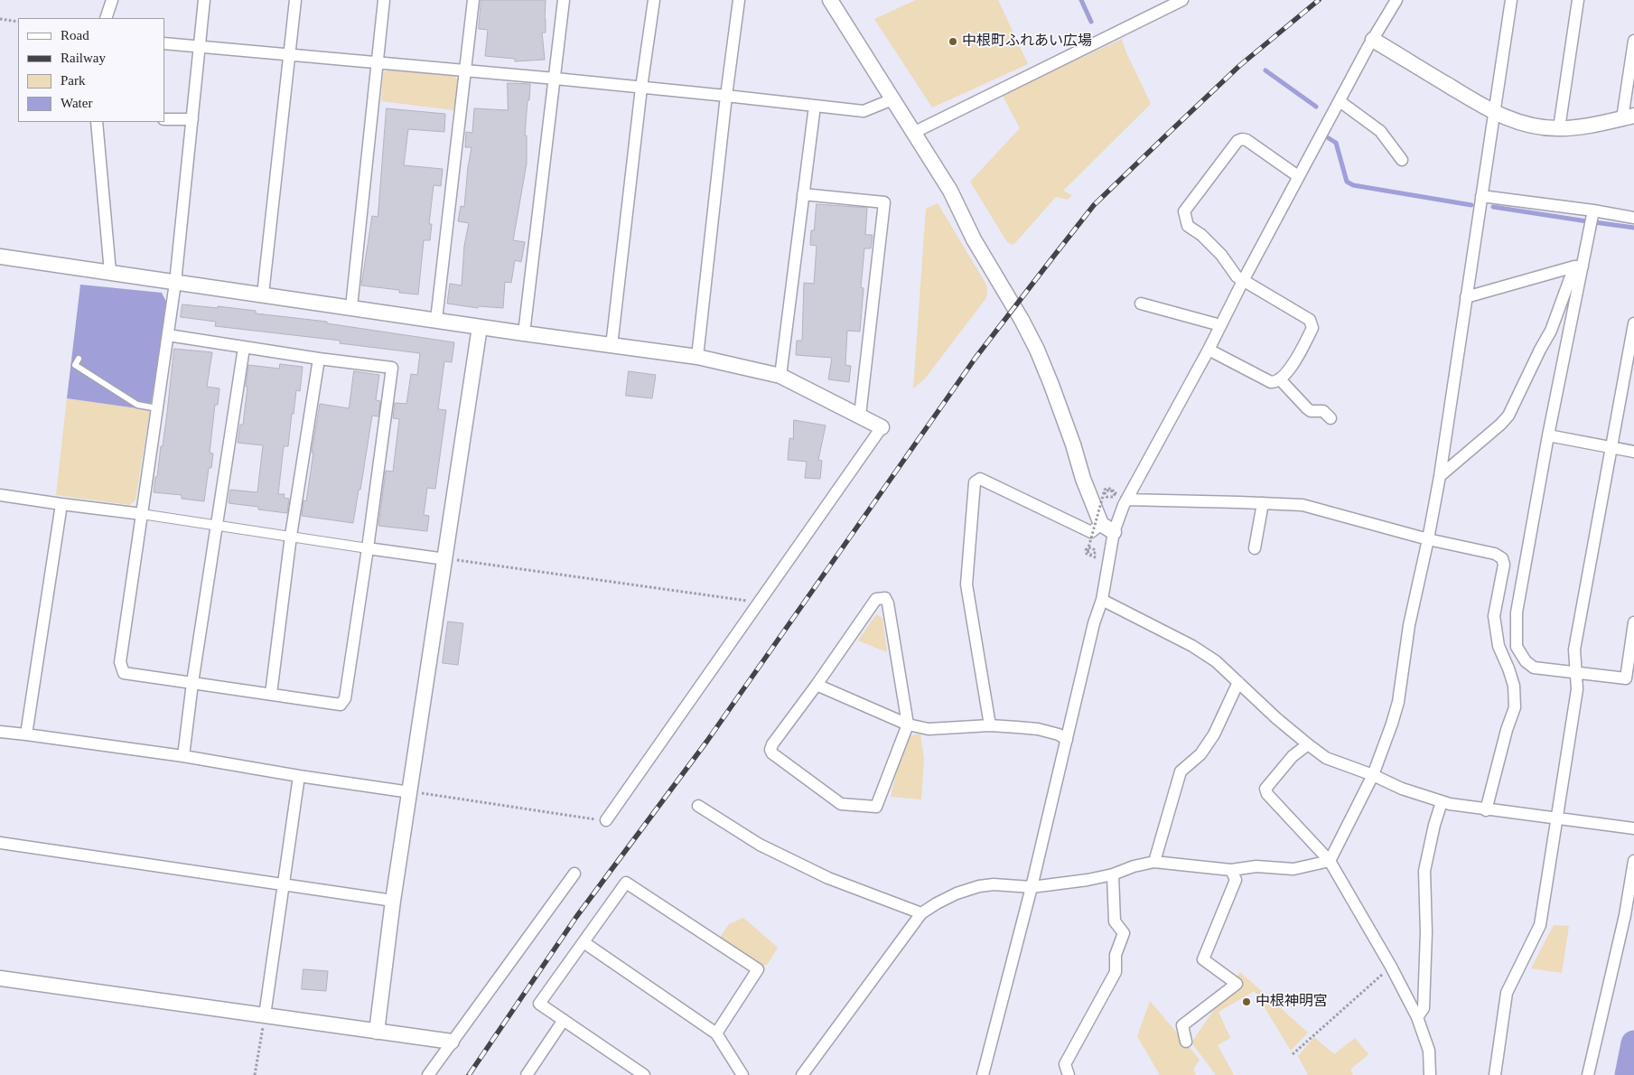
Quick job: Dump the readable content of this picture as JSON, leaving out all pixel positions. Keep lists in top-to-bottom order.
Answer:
{
  "places": ["中根町ふれあい広場", "中根神明宮"],
  "legend": [
    "Road",
    "Railway",
    "Park",
    "Water"
  ]
}
